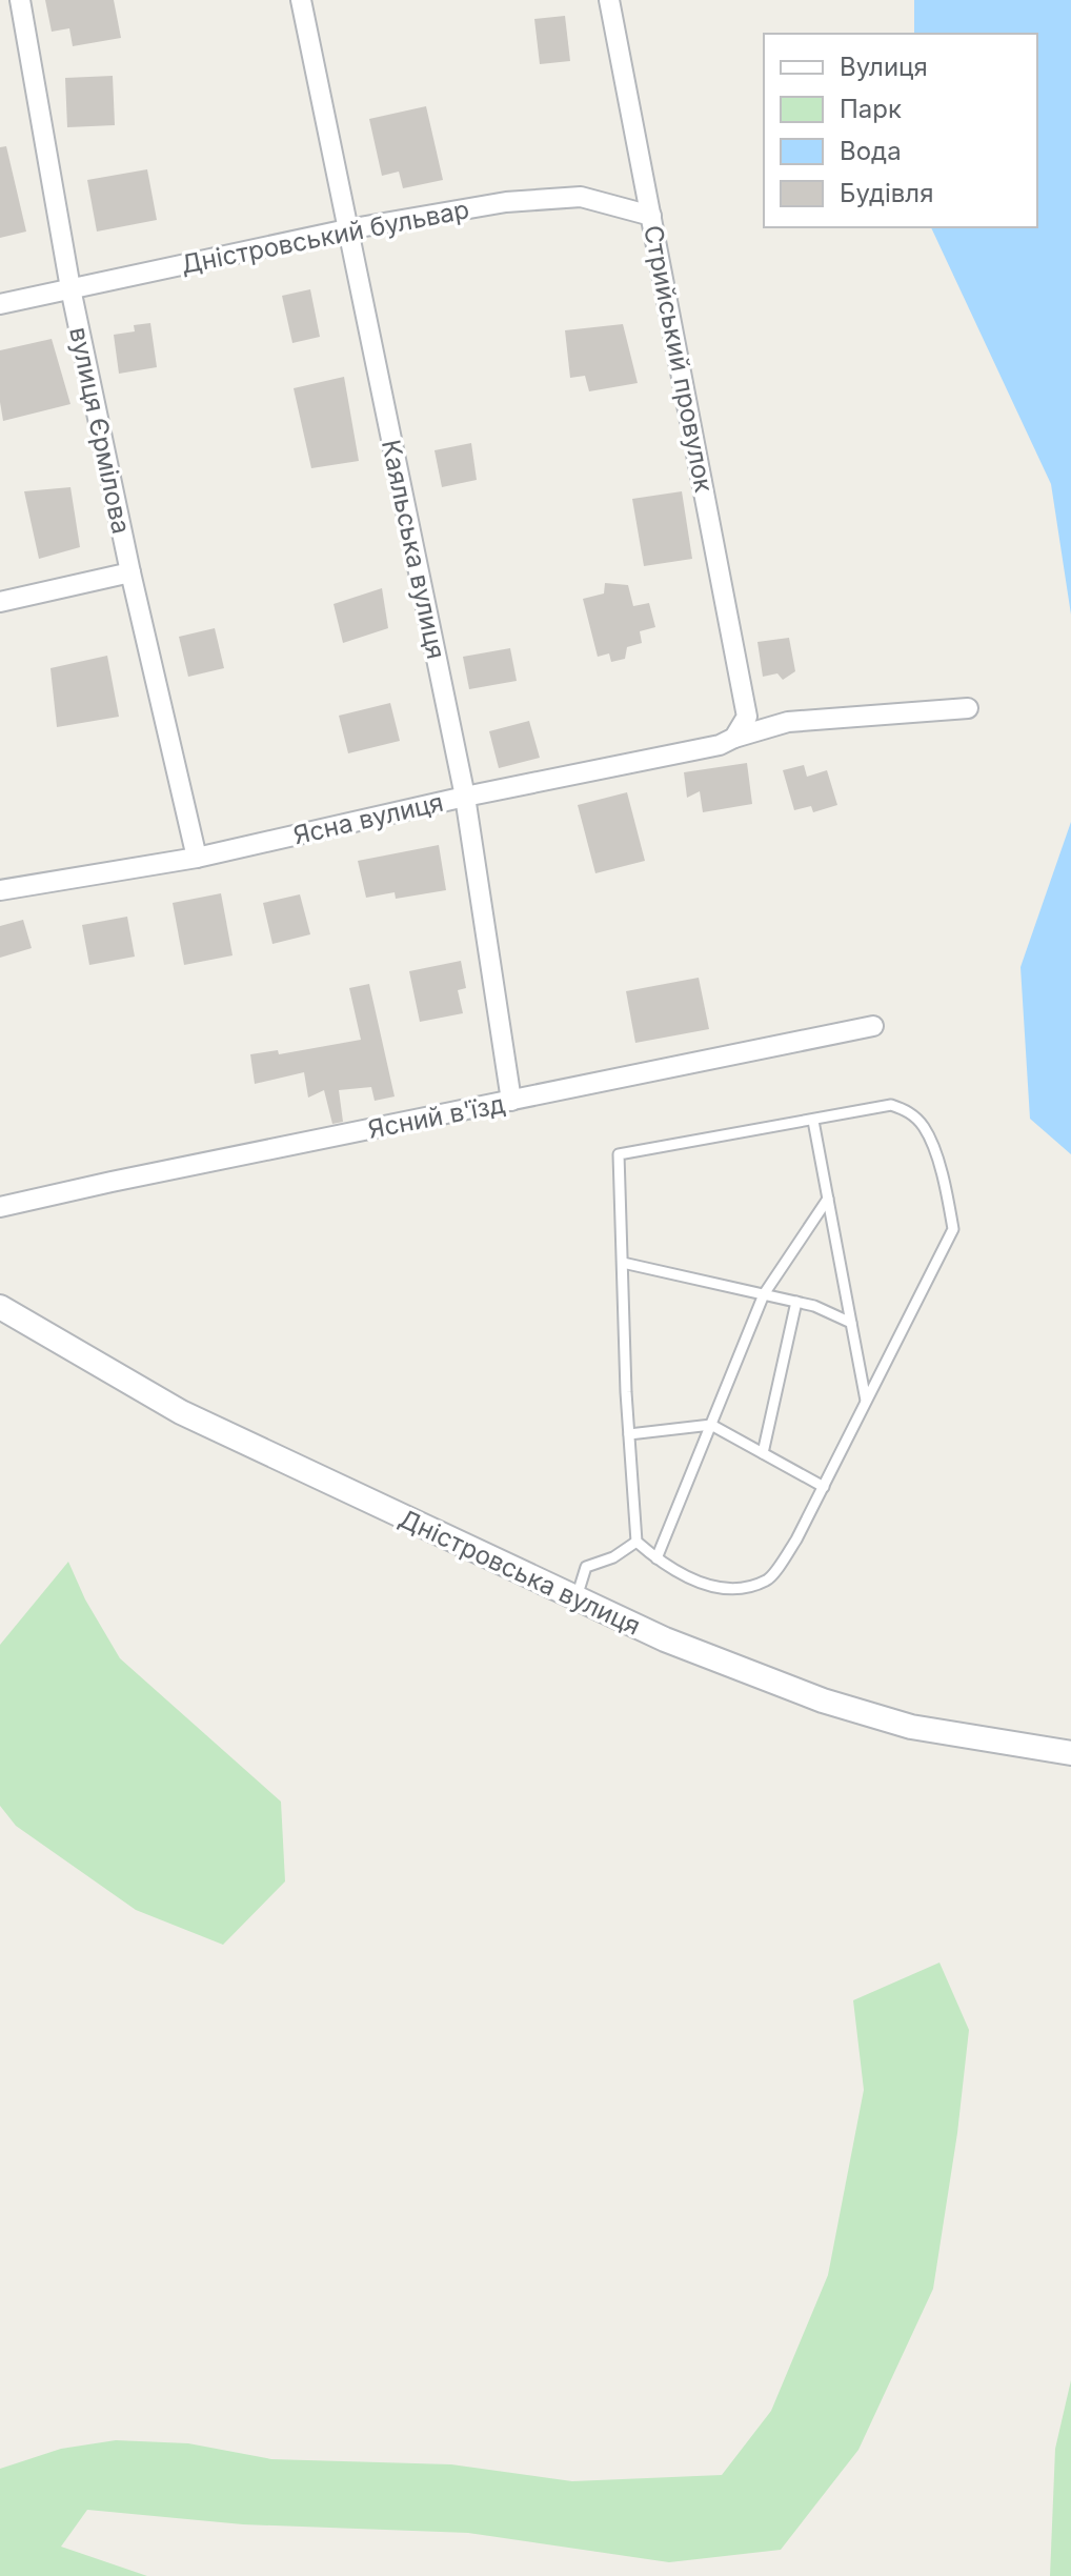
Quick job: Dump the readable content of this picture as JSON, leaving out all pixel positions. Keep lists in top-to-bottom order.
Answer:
{
  "streets": {
    "street": [
      "Дністровський бульвар",
      "Стрийський провулок",
      "вулиця Єрмілова",
      "Каяльська вулиця",
      "Ясна вулиця",
      "Ясний в'їзд",
      "Дністровська вулиця"
    ]
  },
  "crossings": [
    ["Дністровський бульвар", "Стрийський провулок"],
    ["Дністровський бульвар", "вулиця Єрмілова"],
    ["Дністровський бульвар", "Каяльська вулиця"],
    ["Стрийський провулок", "Ясна вулиця"],
    ["вулиця Єрмілова", "Ясна вулиця"],
    ["Каяльська вулиця", "Ясна вулиця"],
    ["Каяльська вулиця", "Ясний в'їзд"]
  ],
  "legend": [
    "Вулиця",
    "Парк",
    "Вода",
    "Будівля"
  ]
}
